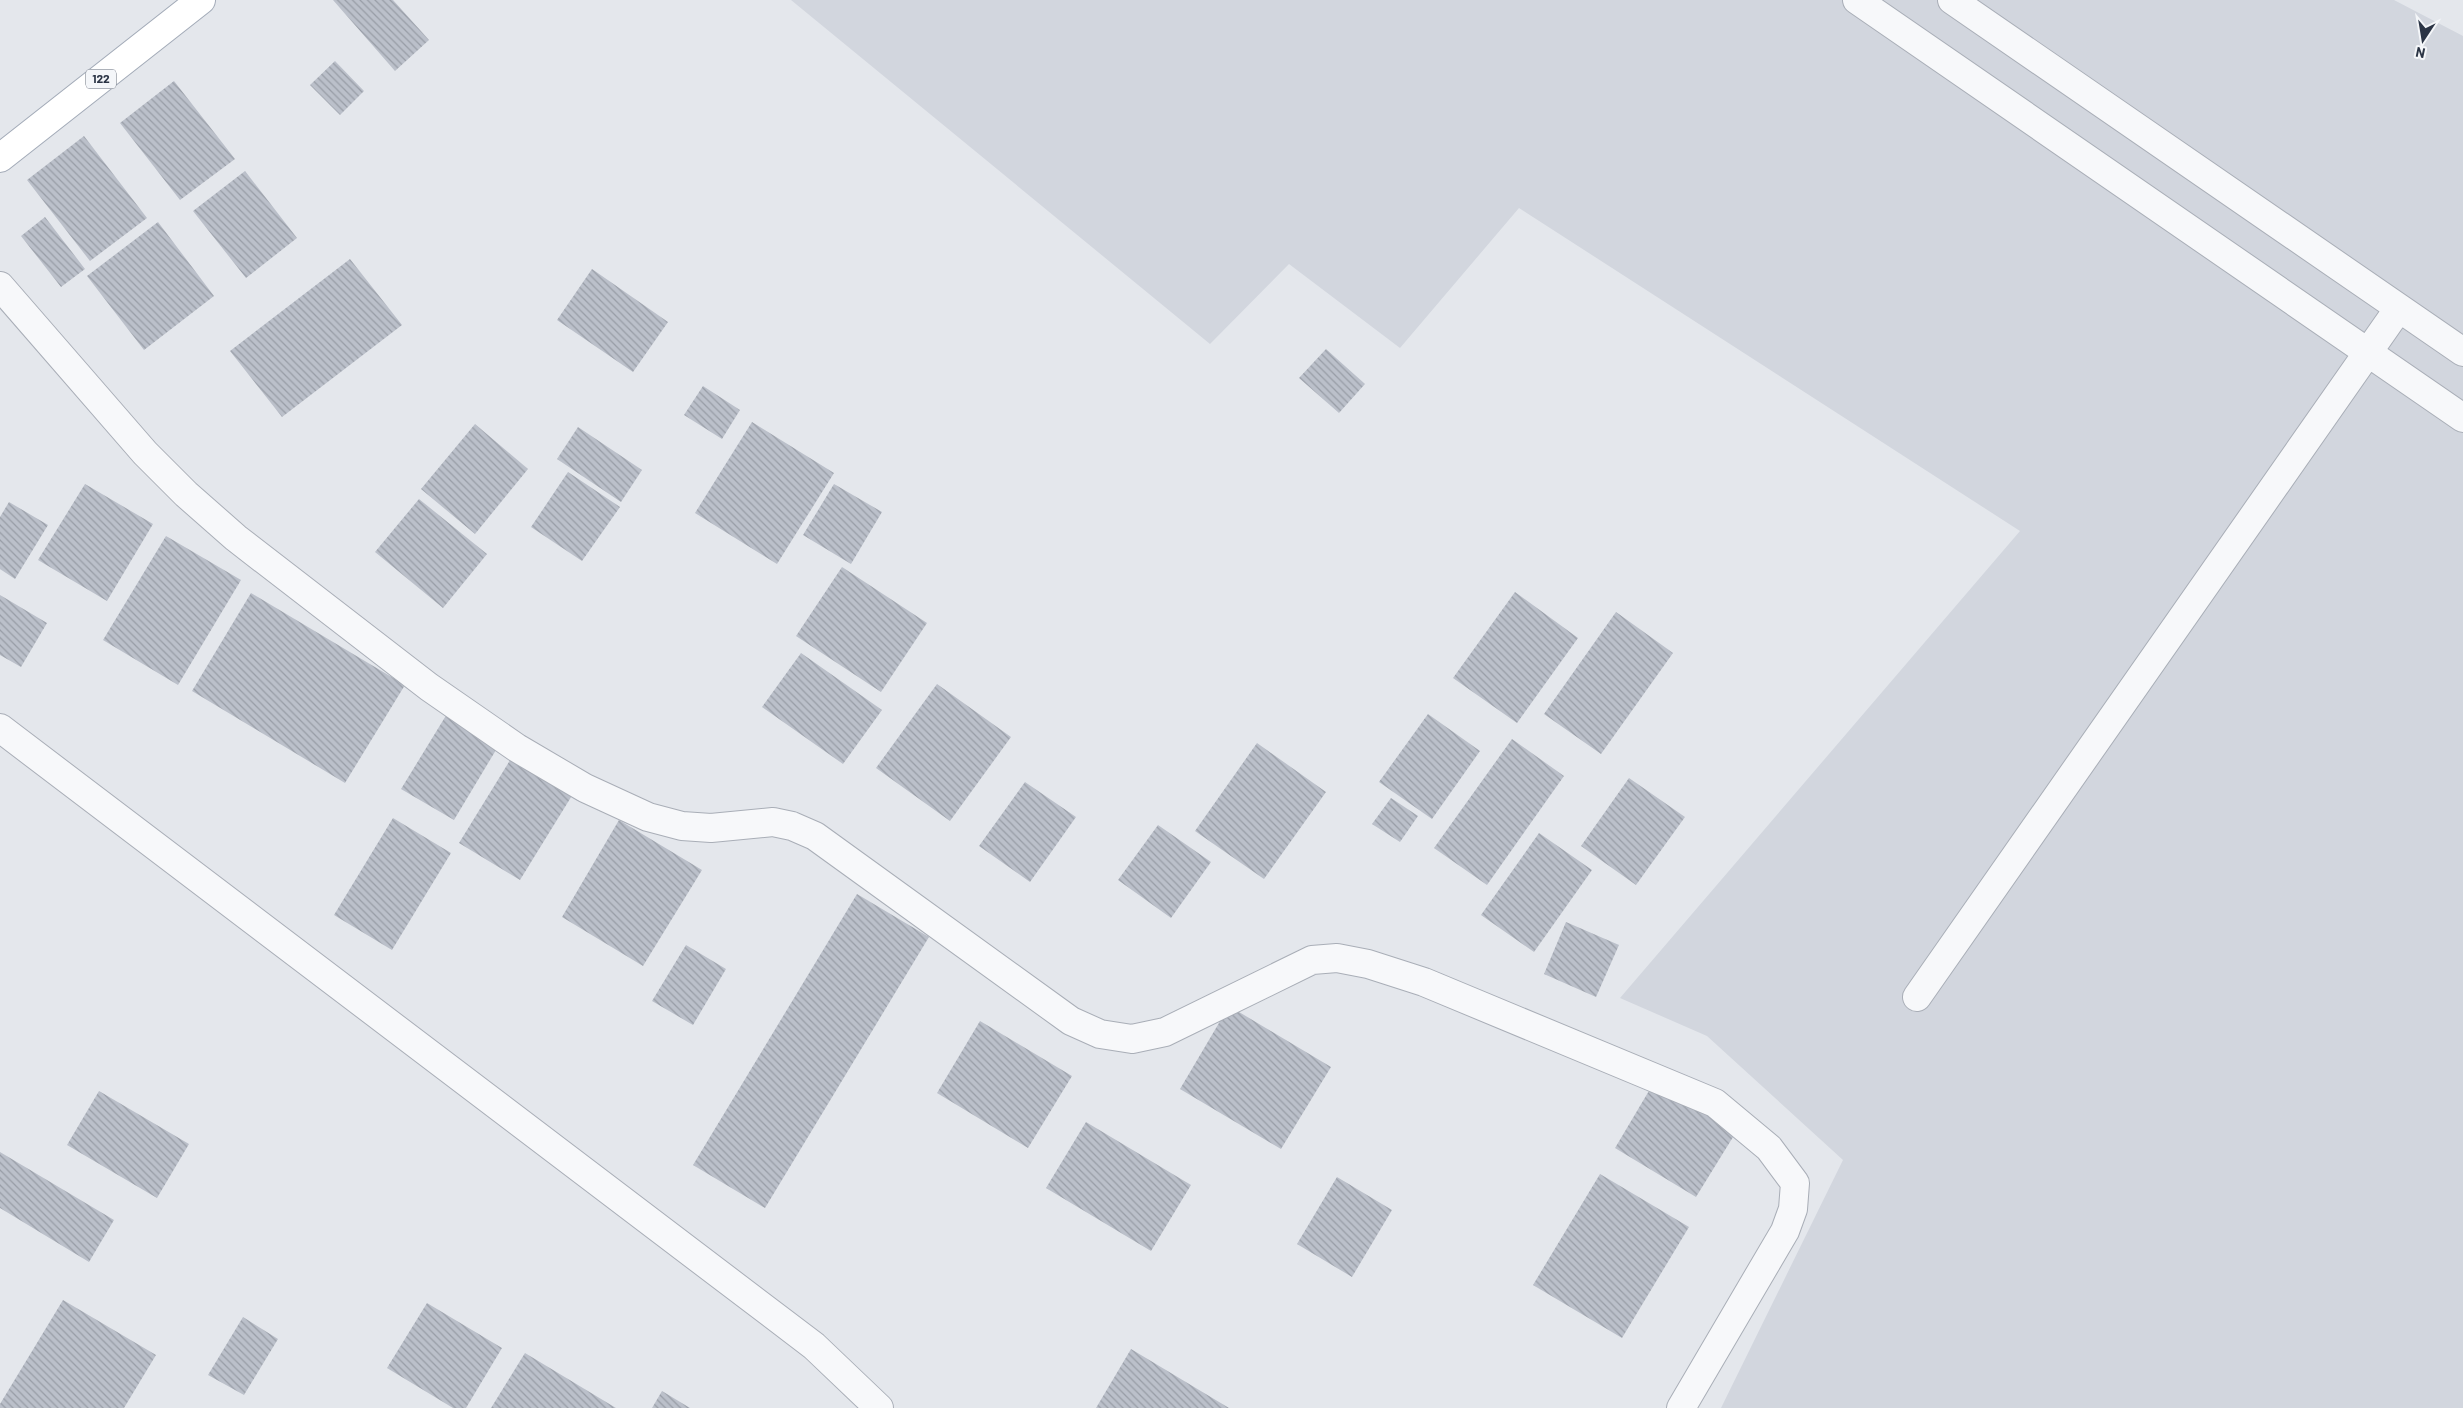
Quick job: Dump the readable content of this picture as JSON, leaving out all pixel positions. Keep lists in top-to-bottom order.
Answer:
{
  "streets": {
    "main road": ["122"]
  },
  "north": "bottom"
}
